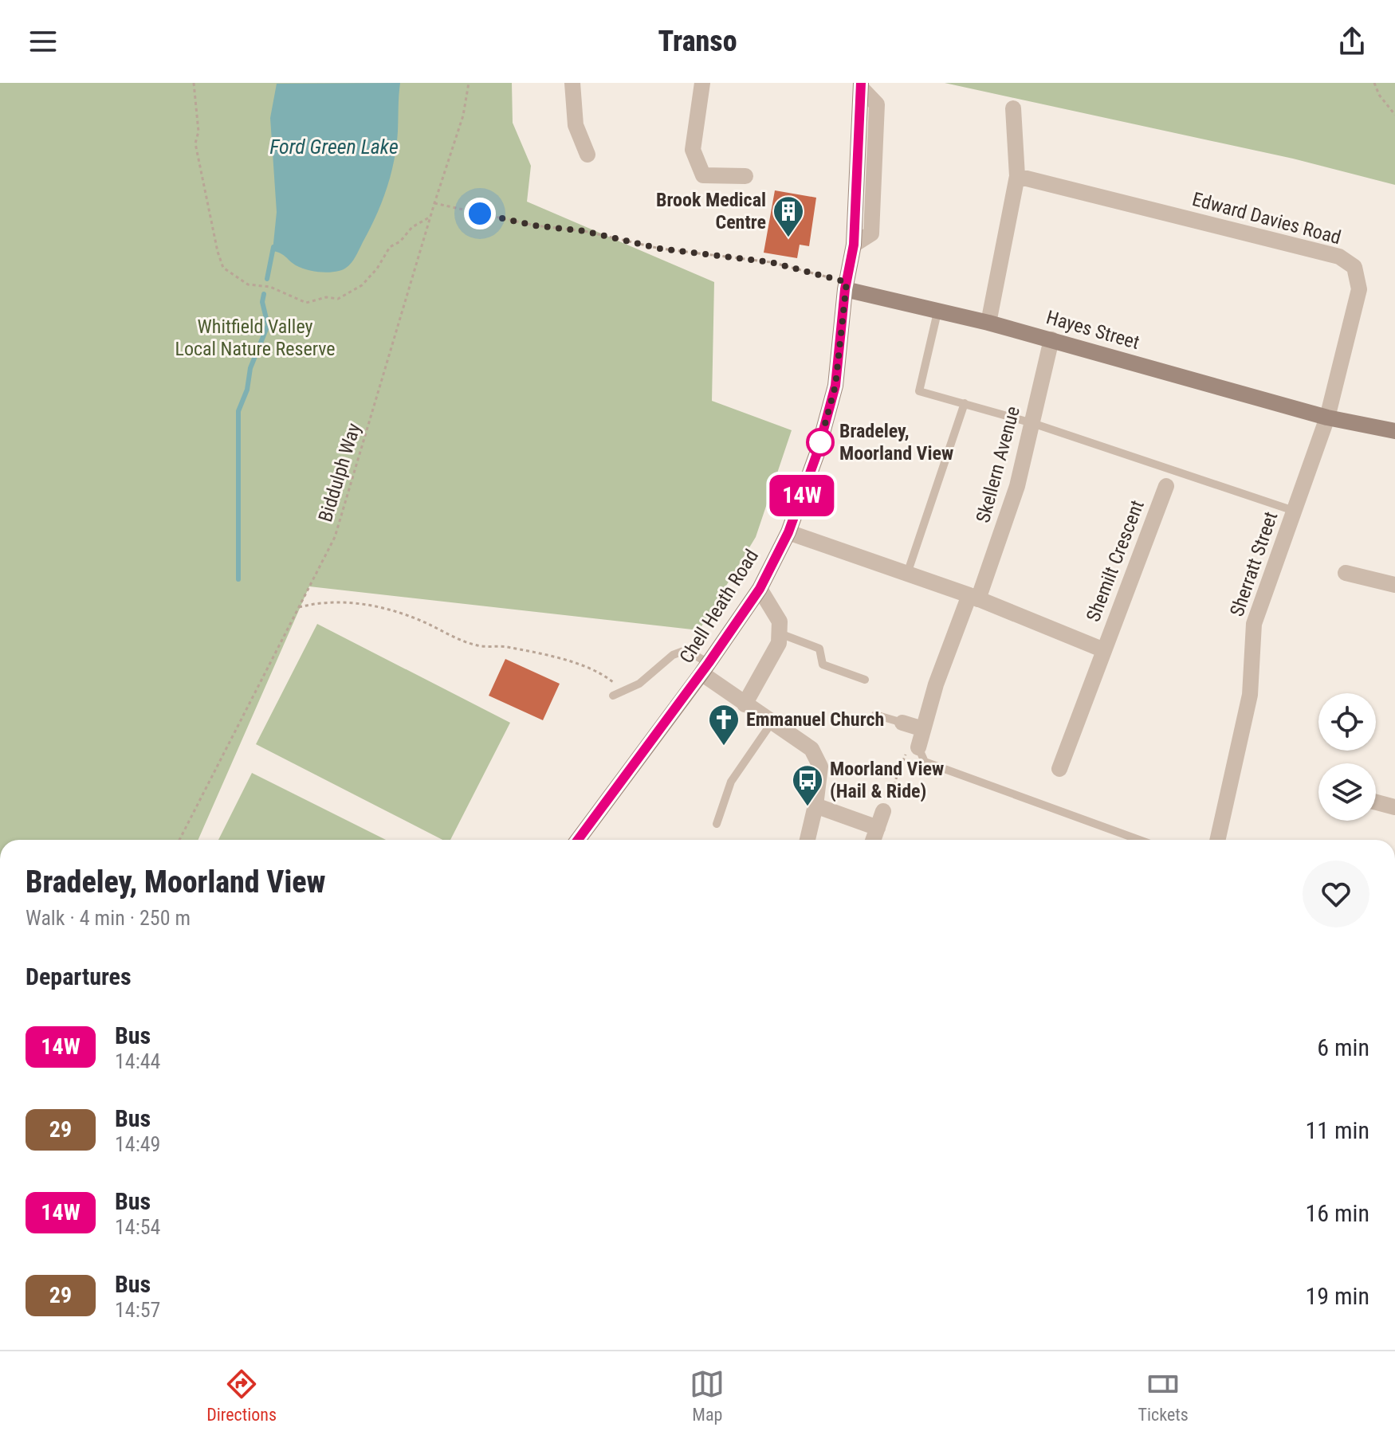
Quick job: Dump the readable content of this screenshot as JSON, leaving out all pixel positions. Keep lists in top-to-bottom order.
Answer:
{
  "streets": {
    "street": [
      "Edward Davies Road",
      "Hayes Street",
      "Skellern Avenue",
      "Shemilt Crescent",
      "Sherratt Street",
      "Chell Heath Road"
    ],
    "path": ["Biddulph Way"]
  },
  "crossings": [
    ["Edward Davies Road", "Hayes Street"],
    ["Edward Davies Road", "Sherratt Street"],
    ["Hayes Street", "Skellern Avenue"],
    ["Hayes Street", "Sherratt Street"],
    ["Hayes Street", "Chell Heath Road"],
    ["Skellern Avenue", "Shemilt Crescent"],
    ["Shemilt Crescent", "Chell Heath Road"]
  ],
  "water": ["Ford Green Lake"],
  "parks": ["Whitfield Valley Local Nature Reserve"],
  "places": {
    "building": ["Brook Medical Centre"],
    "other": ["Bradeley, Moorland View"],
    "church": ["Emmanuel Church"],
    "bus stop": ["Moorland View (Hail & Ride)"]
  },
  "lines": ["bus line 14W"],
  "page": {
    "header": "Transo",
    "on_map": "14W",
    "heading": [
      ["Bradeley, Moorland View", "Walk · 4 min · 250 m"],
      "Departures"
    ],
    "list": [
      {
        "mark": "14W",
        "name": "Bus",
        "note": "14:44",
        "value": "6 min"
      },
      {
        "mark": "29",
        "name": "Bus",
        "note": "14:49",
        "value": "11 min"
      },
      {
        "mark": "14W",
        "name": "Bus",
        "note": "14:54",
        "value": "16 min"
      },
      {
        "mark": "29",
        "name": "Bus",
        "note": "14:57",
        "value": "19 min"
      }
    ],
    "tabs": ["Directions", "Map", "Tickets"]
  }
}
